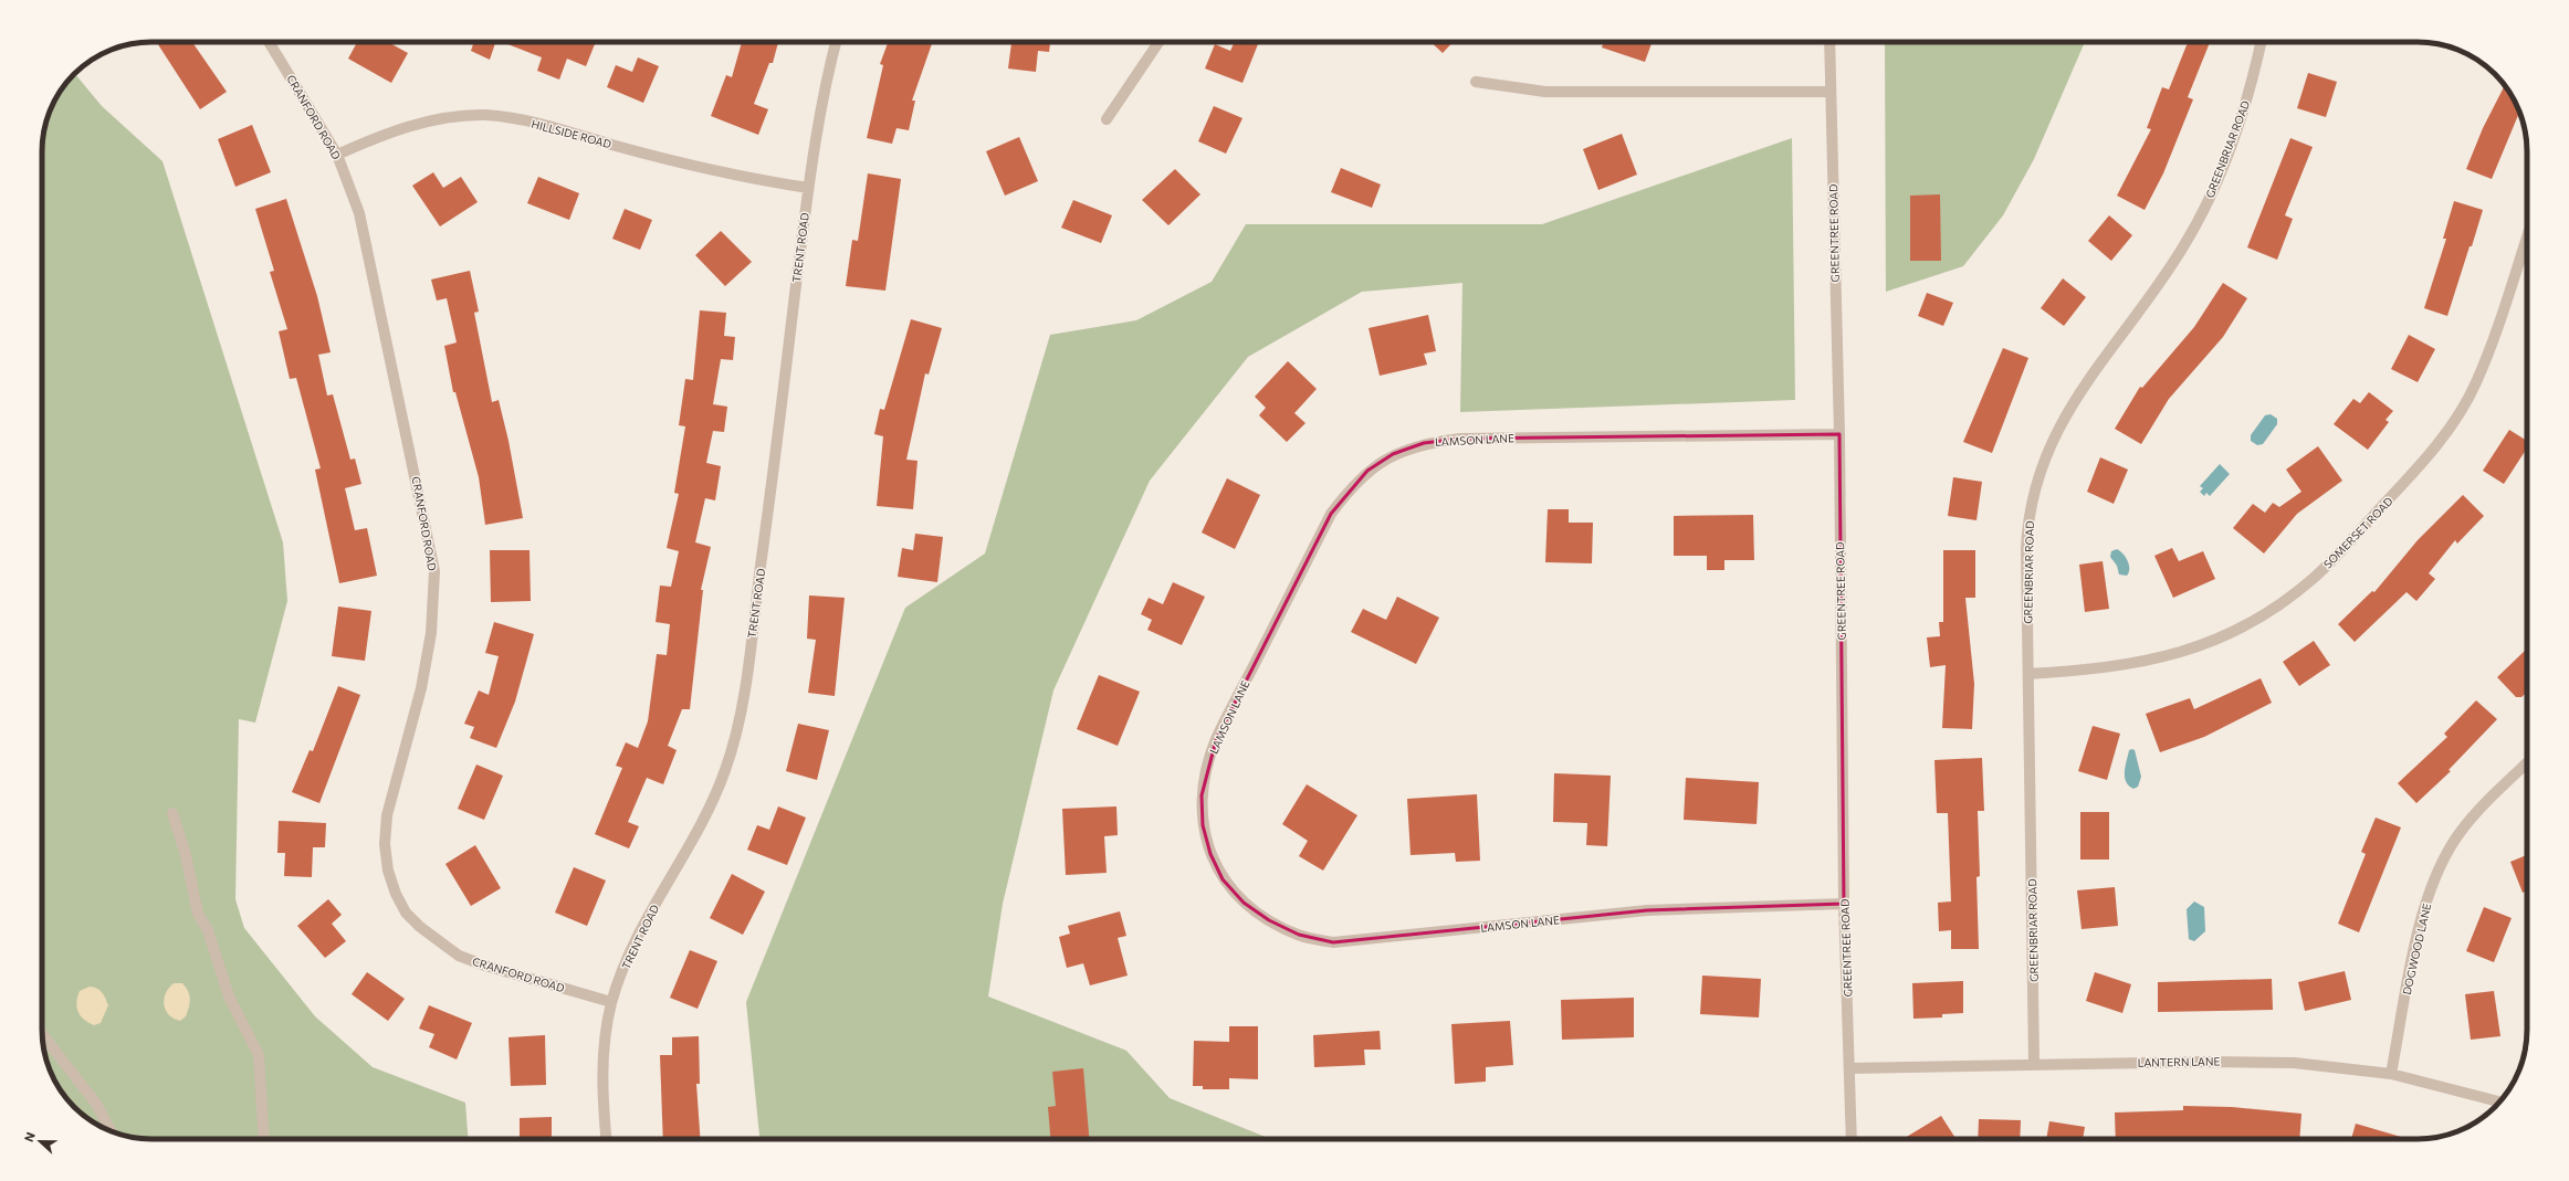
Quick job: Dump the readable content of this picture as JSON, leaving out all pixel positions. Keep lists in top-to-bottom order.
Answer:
{
  "streets": {
    "street": [
      "CRANFORD ROAD",
      "HILLSIDE ROAD",
      "GREENBRIAR ROAD",
      "GREENTREE ROAD",
      "TRENT ROAD",
      "LAMSON LANE",
      "SOMERSET ROAD",
      "DOGWOOD LANE",
      "LANTERN LANE"
    ]
  },
  "crossings": [
    ["CRANFORD ROAD", "HILLSIDE ROAD"],
    ["CRANFORD ROAD", "TRENT ROAD"],
    ["HILLSIDE ROAD", "TRENT ROAD"],
    ["GREENBRIAR ROAD", "SOMERSET ROAD"],
    ["GREENBRIAR ROAD", "LANTERN LANE"],
    ["GREENTREE ROAD", "LAMSON LANE"],
    ["GREENTREE ROAD", "LANTERN LANE"],
    ["DOGWOOD LANE", "LANTERN LANE"]
  ],
  "north": "left"
}
